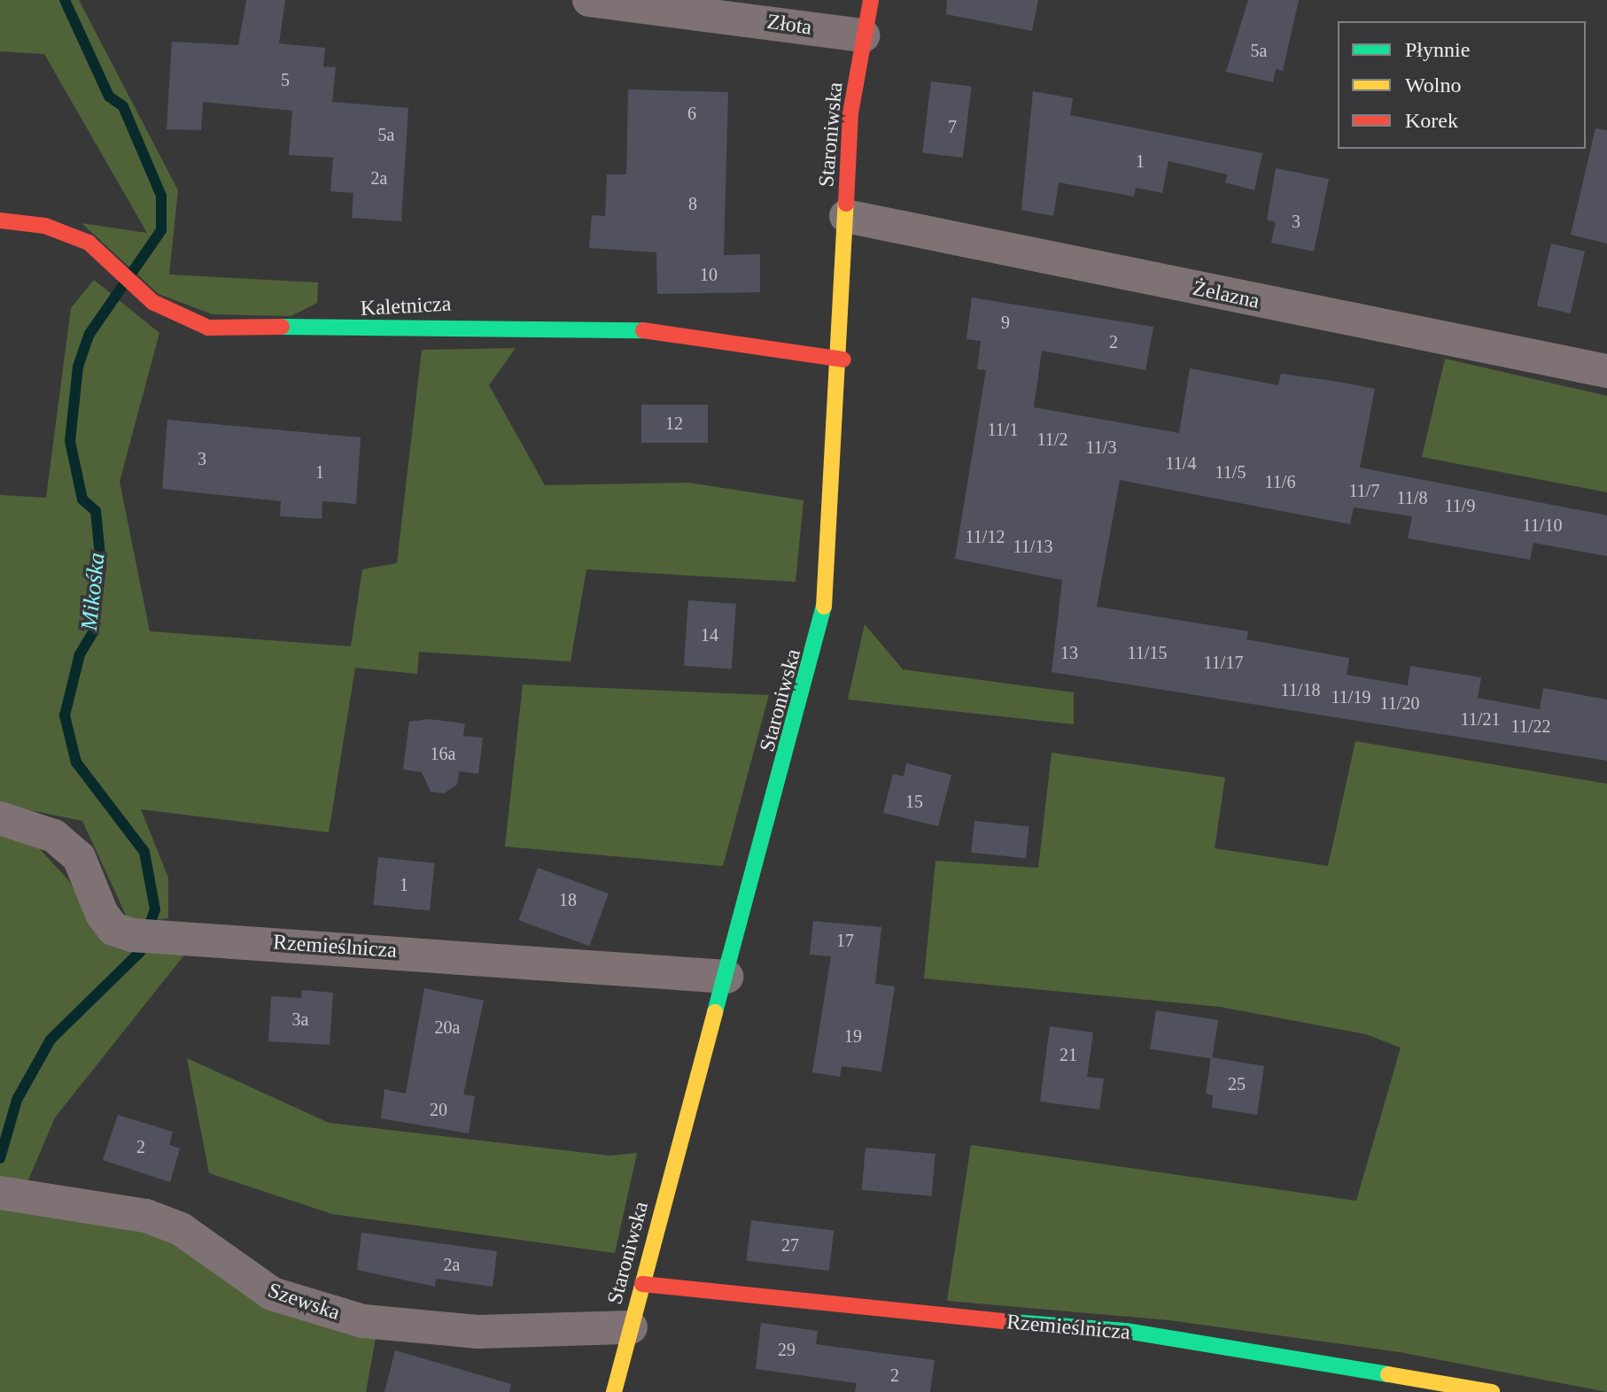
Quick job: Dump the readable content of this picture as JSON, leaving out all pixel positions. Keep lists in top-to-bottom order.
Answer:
{
  "streets": {
    "street": [
      "Złota",
      "Staroniwska",
      "Żelazna",
      "Kaletnicza",
      "Rzemieślnicza",
      "Szewska"
    ]
  },
  "crossings": [
    ["Złota", "Staroniwska"],
    ["Staroniwska", "Żelazna"],
    ["Staroniwska", "Kaletnicza"],
    ["Staroniwska", "Rzemieślnicza"],
    ["Staroniwska", "Szewska"]
  ],
  "water": ["Mikośka"],
  "house_numbers": [
    "5a",
    "5",
    "6",
    "7",
    "5a",
    "1",
    "2a",
    "8",
    "3",
    "10",
    "9",
    "2",
    "12",
    "11/1",
    "11/2",
    "11/3",
    "3",
    "11/4",
    "1",
    "11/5",
    "11/6",
    "11/7",
    "11/8",
    "11/9",
    "11/10",
    "11/12",
    "11/13",
    "14",
    "13",
    "11/15",
    "11/17",
    "11/18",
    "11/19",
    "11/20",
    "11/21",
    "11/22",
    "16a",
    "15",
    "1",
    "18",
    "17",
    "3a",
    "20a",
    "19",
    "21",
    "25",
    "20",
    "2",
    "27",
    "2a",
    "29",
    "2"
  ],
  "legend": ["Płynnie", "Wolno", "Korek"]
}
